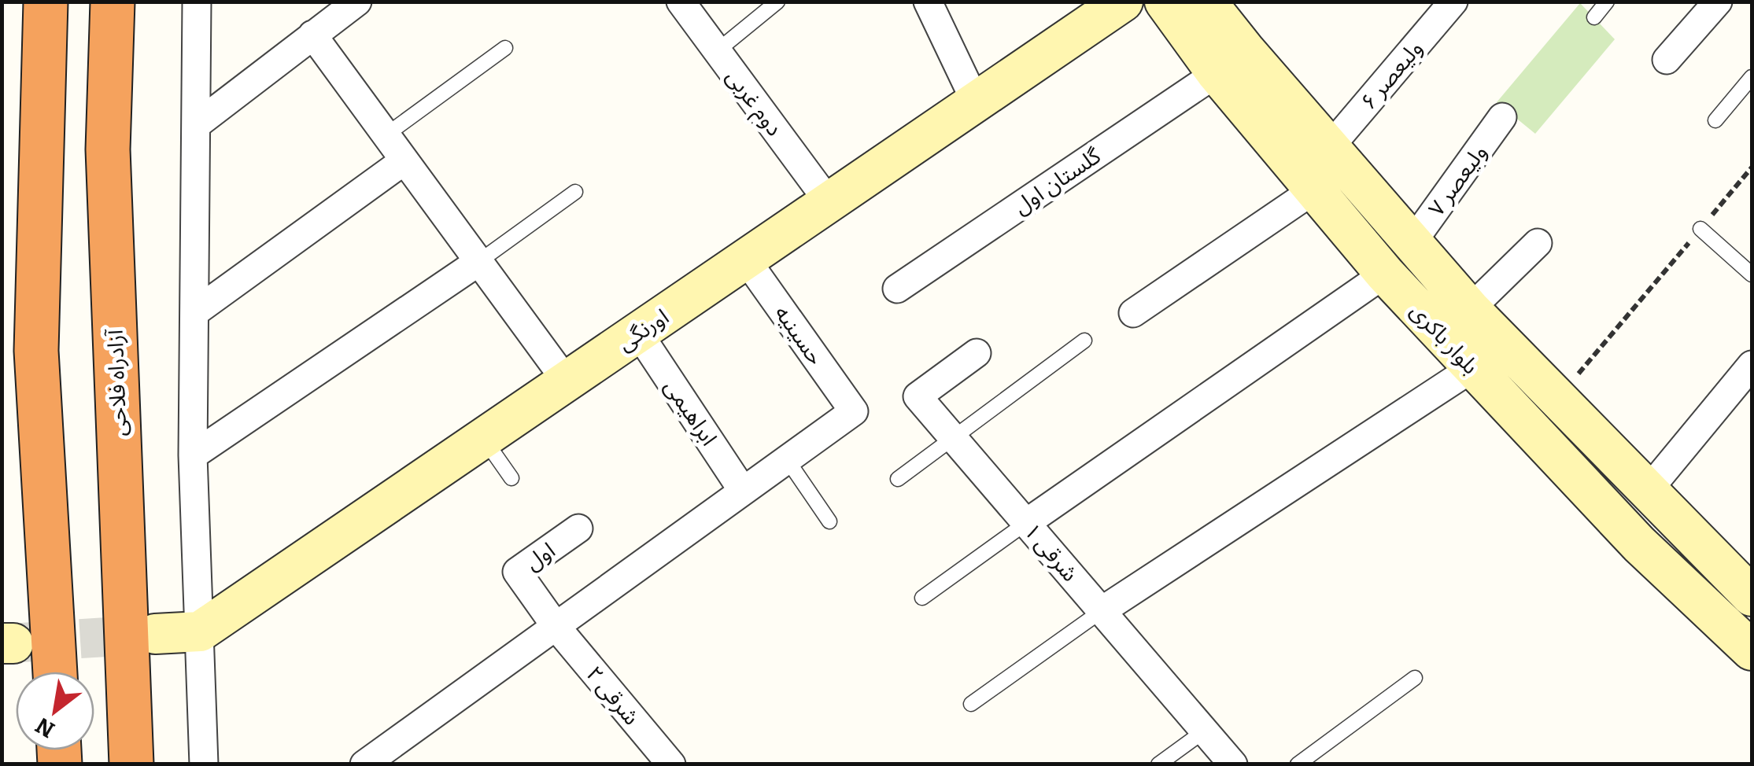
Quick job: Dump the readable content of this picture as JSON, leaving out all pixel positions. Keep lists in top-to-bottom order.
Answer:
{
  "streets": {
    "highway": ["آزادراه فلاحی"],
    "street": [
      "ولیعصر ۶",
      "دوم غربی",
      "ولیعصر ۷",
      "گلستان اول",
      "اورنگی",
      "حسینیه",
      "بلوار باکری",
      "ابراهیمی",
      "۱ شرقی",
      "اول",
      "۲ شرقی"
    ]
  },
  "crossings": [
    ["ولیعصر ۶", "بلوار باکری"],
    ["دوم غربی", "اورنگی"],
    ["ولیعصر ۷", "بلوار باکری"],
    ["گلستان اول", "بلوار باکری"],
    ["اورنگی", "حسینیه"],
    ["اورنگی", "ابراهیمی"],
    ["اول", "۲ شرقی"]
  ],
  "north": "bottom left"
}
